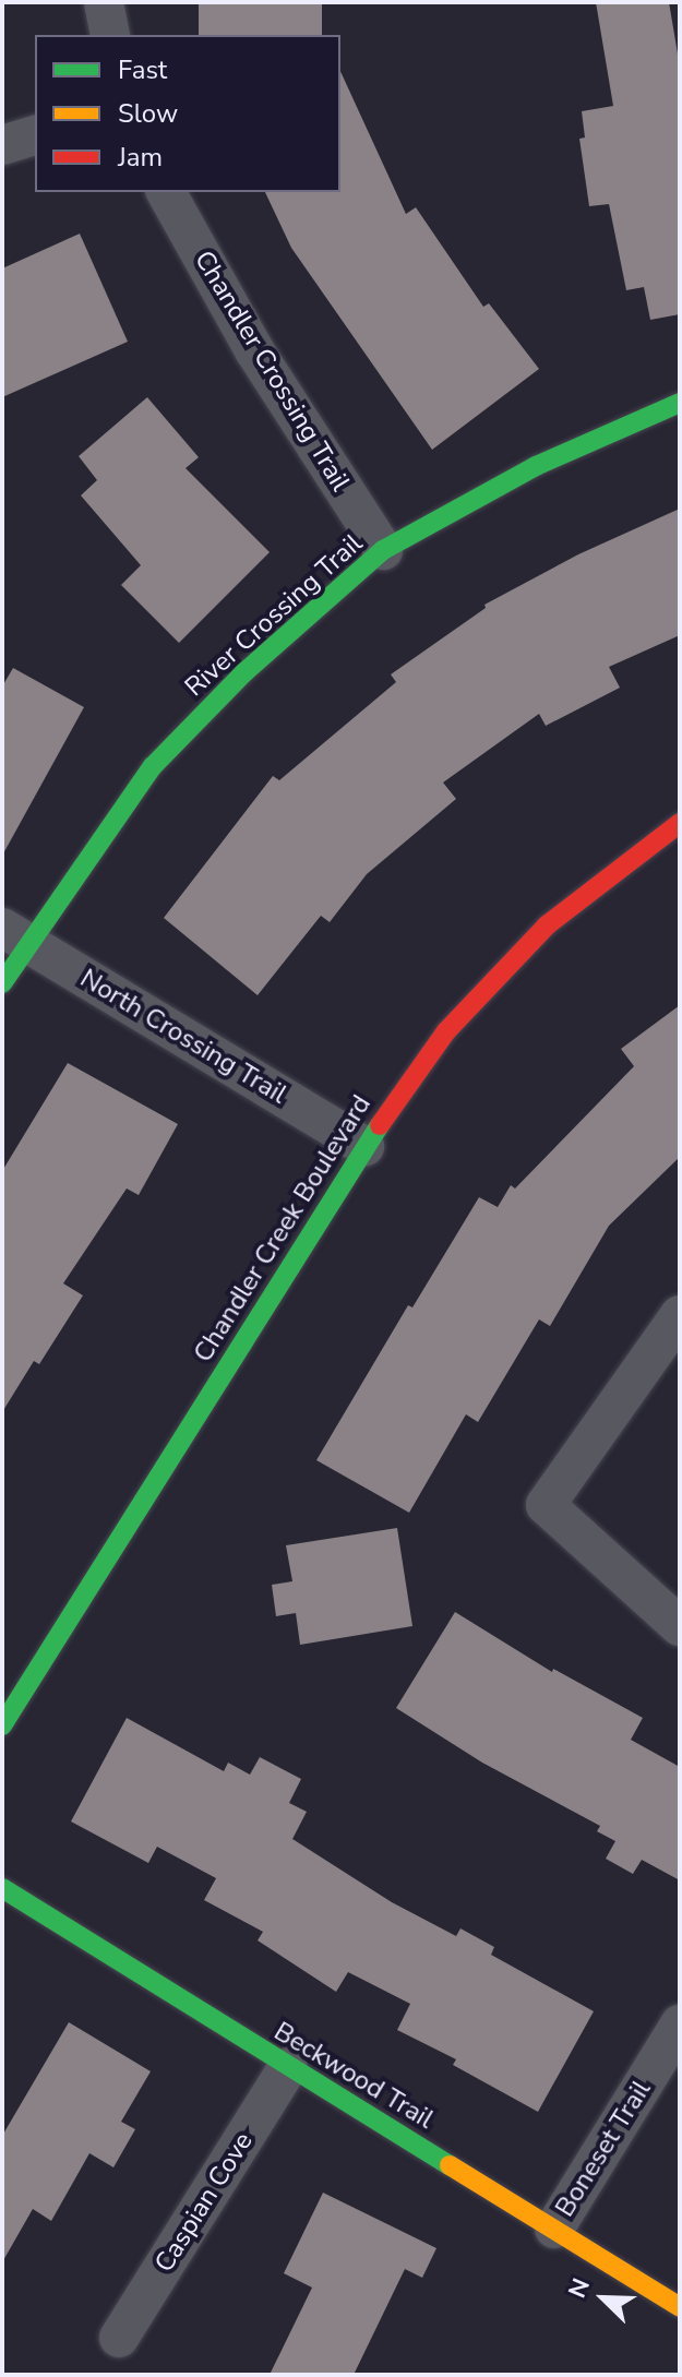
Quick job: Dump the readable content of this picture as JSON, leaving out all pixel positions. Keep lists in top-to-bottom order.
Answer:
{
  "streets": {
    "street": [
      "Chandler Crossing Trail",
      "River Crossing Trail",
      "North Crossing Trail",
      "Chandler Creek Boulevard",
      "Beckwood Trail",
      "Boneset Trail",
      "Caspian Cove"
    ]
  },
  "crossings": [
    ["Chandler Crossing Trail", "River Crossing Trail"],
    ["River Crossing Trail", "North Crossing Trail"],
    ["North Crossing Trail", "Chandler Creek Boulevard"],
    ["Beckwood Trail", "Boneset Trail"],
    ["Beckwood Trail", "Caspian Cove"]
  ],
  "legend": ["Fast", "Slow", "Jam"],
  "north": "top left"
}
